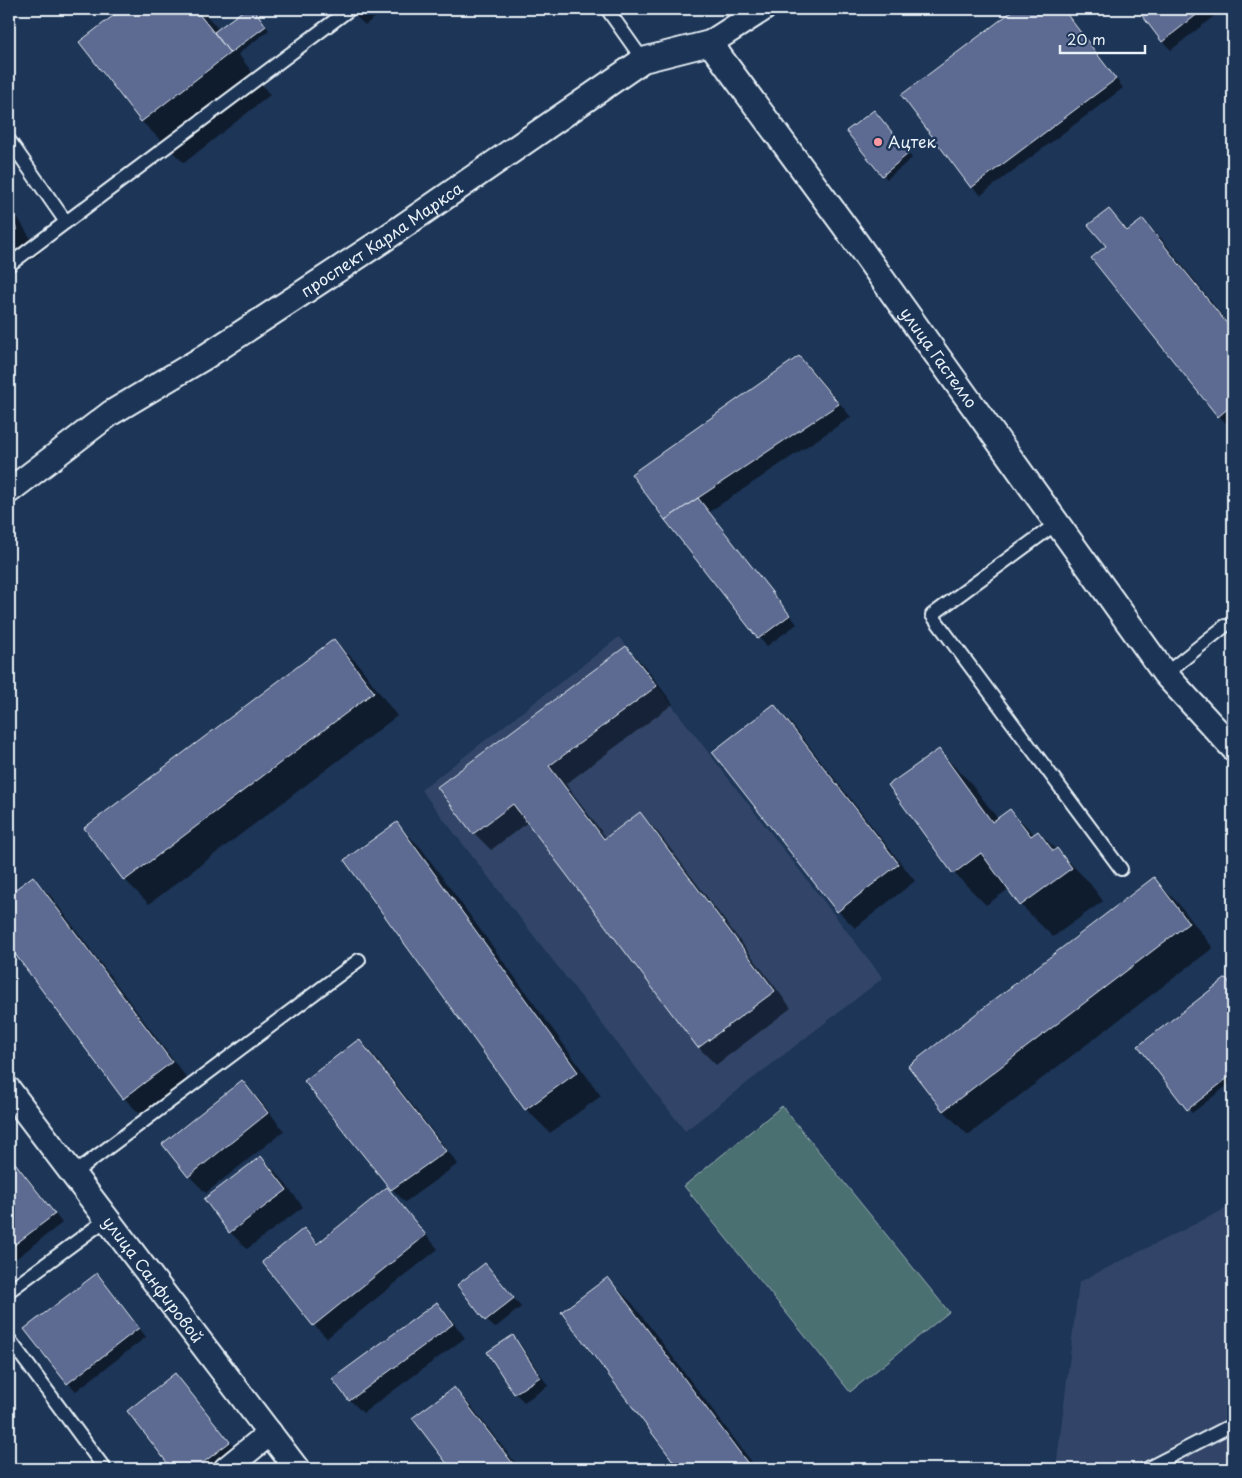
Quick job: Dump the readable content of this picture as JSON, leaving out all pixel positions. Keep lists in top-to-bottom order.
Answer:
{
  "streets": {
    "street": ["проспект Карла Маркса", "улица Гастелло", "улица Санфировой"]
  },
  "crossings": [
    ["проспект Карла Маркса", "улица Гастелло"]
  ],
  "places": ["Ацтек"],
  "scale_bar": "20 m"
}
